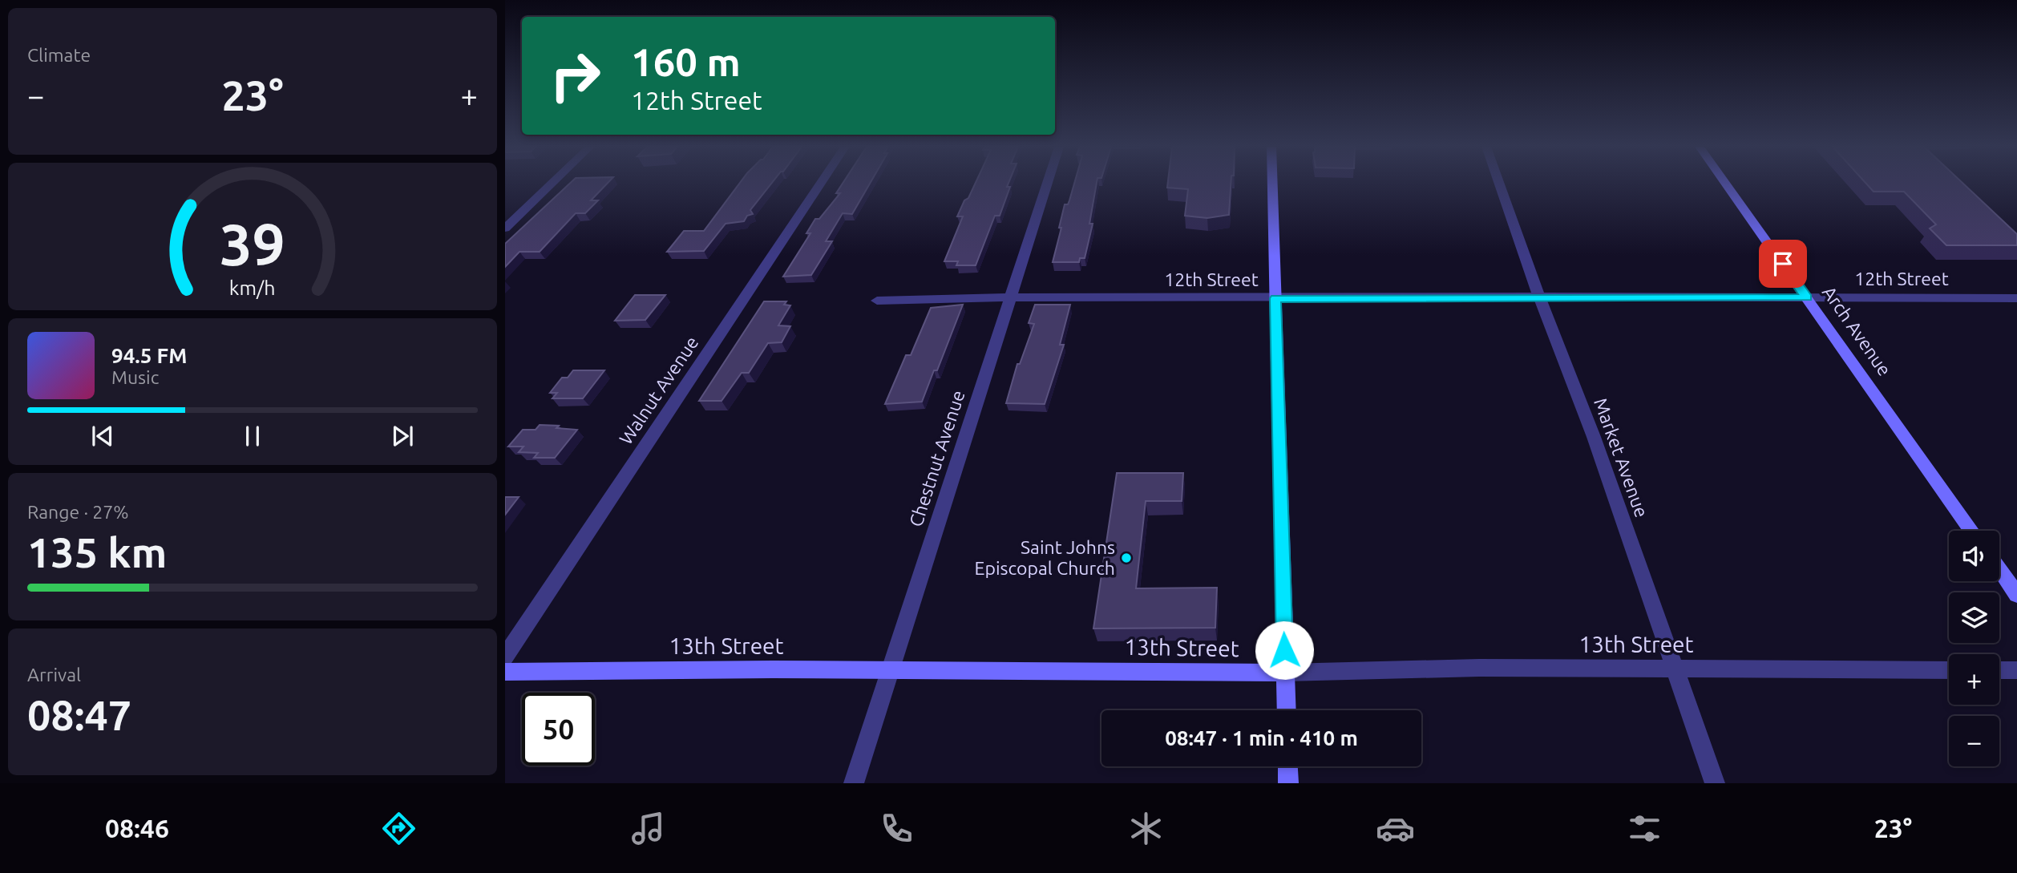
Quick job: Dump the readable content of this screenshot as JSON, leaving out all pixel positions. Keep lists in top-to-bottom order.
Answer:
{
  "streets": {
    "street": [
      "12th Street",
      "Arch Avenue",
      "Walnut Avenue",
      "Market Avenue",
      "Chestnut Avenue",
      "13th Street"
    ]
  },
  "crossings": [
    ["12th Street", "Arch Avenue"],
    ["12th Street", "Market Avenue"],
    ["12th Street", "Chestnut Avenue"],
    ["Market Avenue", "13th Street"],
    ["Chestnut Avenue", "13th Street"]
  ],
  "places": ["Saint Johns Episcopal Church"],
  "page": {
    "tile": [
      "Climate",
      ["Range · 27%", "135 km"],
      ["Arrival", "08:47"]
    ],
    "turn": ["160 m", "12th Street"],
    "heat": ["−", "23°", "+"],
    "song": ["94.5 FM", "Music"],
    "map_buttons": ["+", "−"],
    "limit": "50",
    "trip": "08:47 · 1 min · 410 m",
    "tabs": ["08:46", "23°"],
    "gauge": ["39", "km/h"]
  }
}
